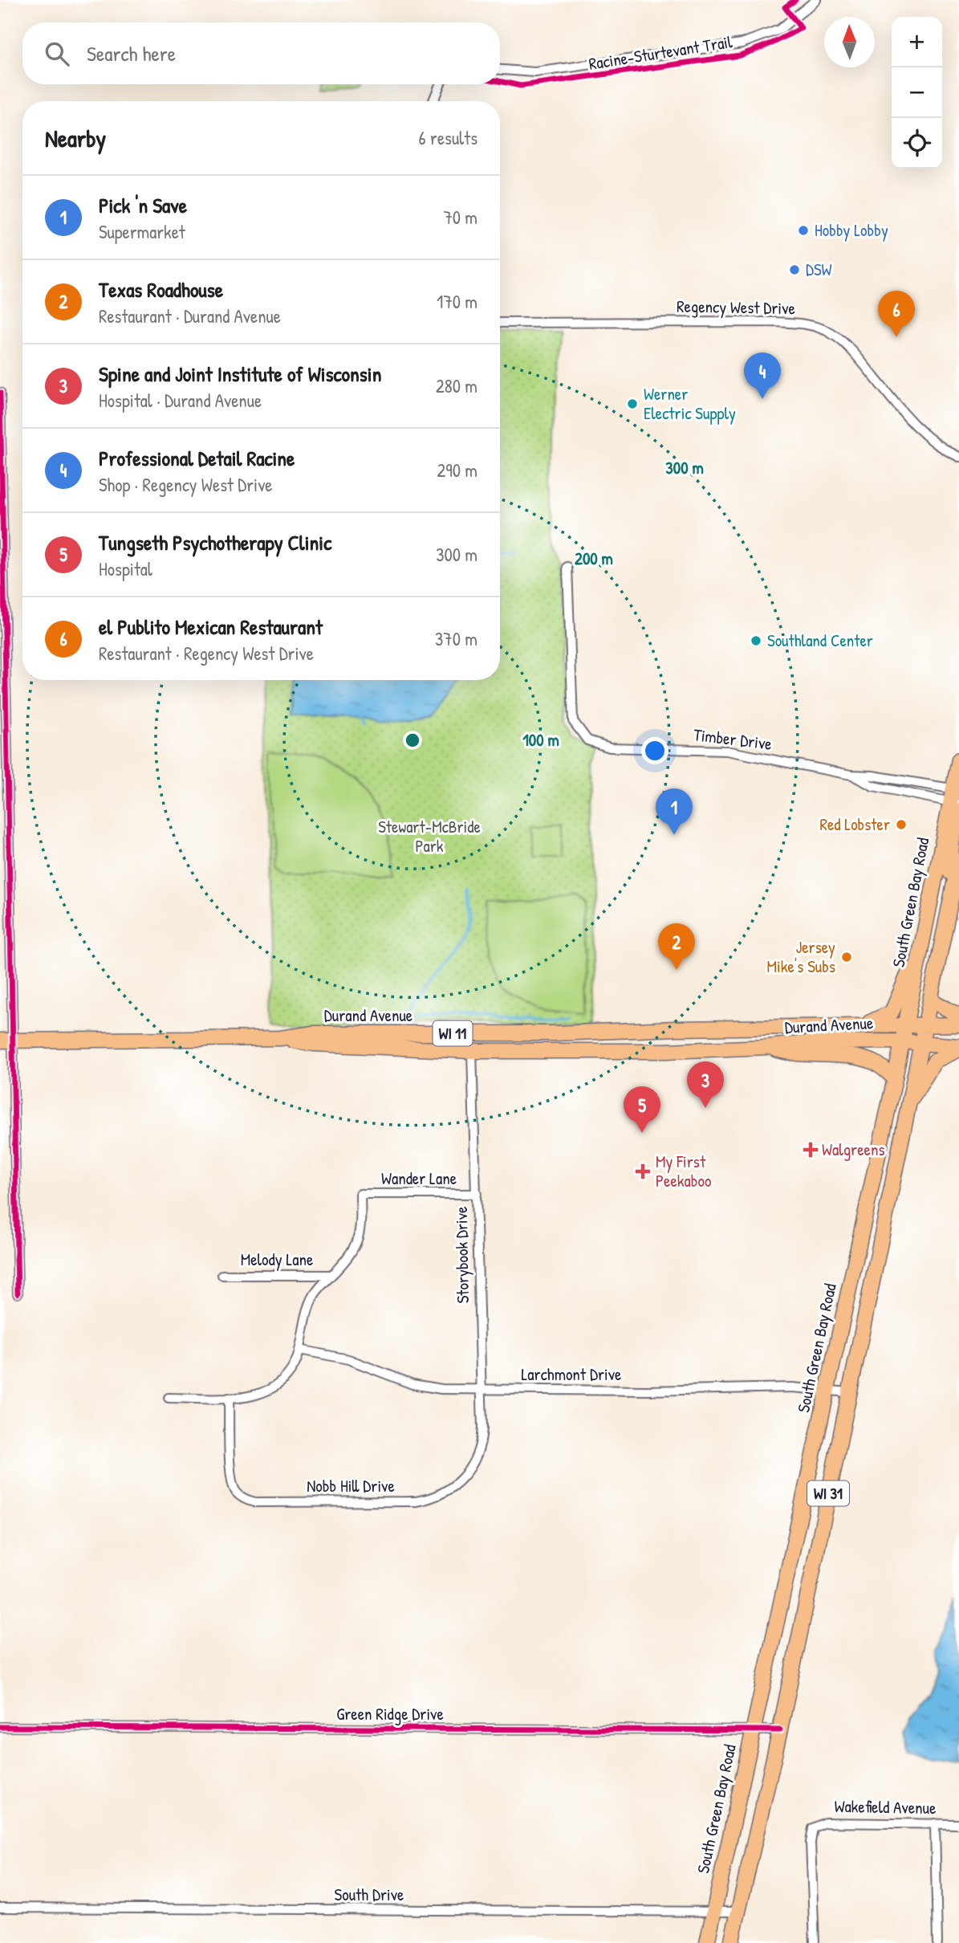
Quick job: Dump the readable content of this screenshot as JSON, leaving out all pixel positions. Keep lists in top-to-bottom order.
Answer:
{
  "streets": {
    "main road": [
      "South Green Bay Road",
      "Durand Avenue",
      "WI 11",
      "WI 31"
    ],
    "street": [
      "Regency West Drive",
      "Timber Drive",
      "Wander Lane",
      "Storybook Drive",
      "Melody Lane",
      "Larchmont Drive",
      "Nobb Hill Drive",
      "Green Ridge Drive",
      "Wakefield Avenue",
      "South Drive"
    ],
    "cycle path": ["Racine-Sturtevant Trail"]
  },
  "crossings": [
    ["Timber Drive", "South Green Bay Road"],
    ["South Green Bay Road", "Durand Avenue"],
    ["South Green Bay Road", "Larchmont Drive"],
    ["South Green Bay Road", "Green Ridge Drive"],
    ["South Green Bay Road", "South Drive"],
    ["Durand Avenue", "Storybook Drive"],
    ["Durand Avenue", "WI 31"],
    ["Wander Lane", "Storybook Drive"],
    ["Wander Lane", "Melody Lane"],
    ["Wander Lane", "Larchmont Drive"],
    ["Wander Lane", "Nobb Hill Drive"],
    ["Storybook Drive", "Larchmont Drive"],
    ["Storybook Drive", "Nobb Hill Drive"],
    ["Larchmont Drive", "Nobb Hill Drive"],
    ["Larchmont Drive", "WI 31"],
    ["WI 31", "Green Ridge Drive"],
    ["WI 31", "South Drive"]
  ],
  "parks": ["Stewart-McBride Park"],
  "places": {
    "other": [
      "Hobby Lobby",
      "DSW",
      "Werner Electric Supply",
      "Southland Center",
      "Red Lobster",
      "Jersey Mike's Subs"
    ],
    "health": ["Walgreens", "My First Peekaboo"]
  },
  "north": "top",
  "page": {
    "map_buttons": ["+", "−"],
    "search": "Search here",
    "heading": ["Nearby", "6 results"],
    "list": [
      {
        "mark": "1",
        "name": "Pick 'n Save",
        "note": "Supermarket",
        "value": "70 m"
      },
      {
        "mark": "2",
        "name": "Texas Roadhouse",
        "note": "Restaurant · Durand Avenue",
        "value": "170 m"
      },
      {
        "mark": "3",
        "name": "Spine and Joint Institute of Wisconsin",
        "note": "Hospital · Durand Avenue",
        "value": "280 m"
      },
      {
        "mark": "4",
        "name": "Professional Detail Racine",
        "note": "Shop · Regency West Drive",
        "value": "290 m"
      },
      {
        "mark": "5",
        "name": "Tungseth Psychotherapy Clinic",
        "note": "Hospital",
        "value": "300 m"
      },
      {
        "mark": "6",
        "name": "el Publito Mexican Restaurant",
        "note": "Restaurant · Regency West Drive",
        "value": "370 m"
      }
    ],
    "pins": [
      "6",
      "4",
      "1",
      "2",
      "3",
      "5"
    ]
  },
  "rings": ["300 m", "200 m", "100 m"]
}
